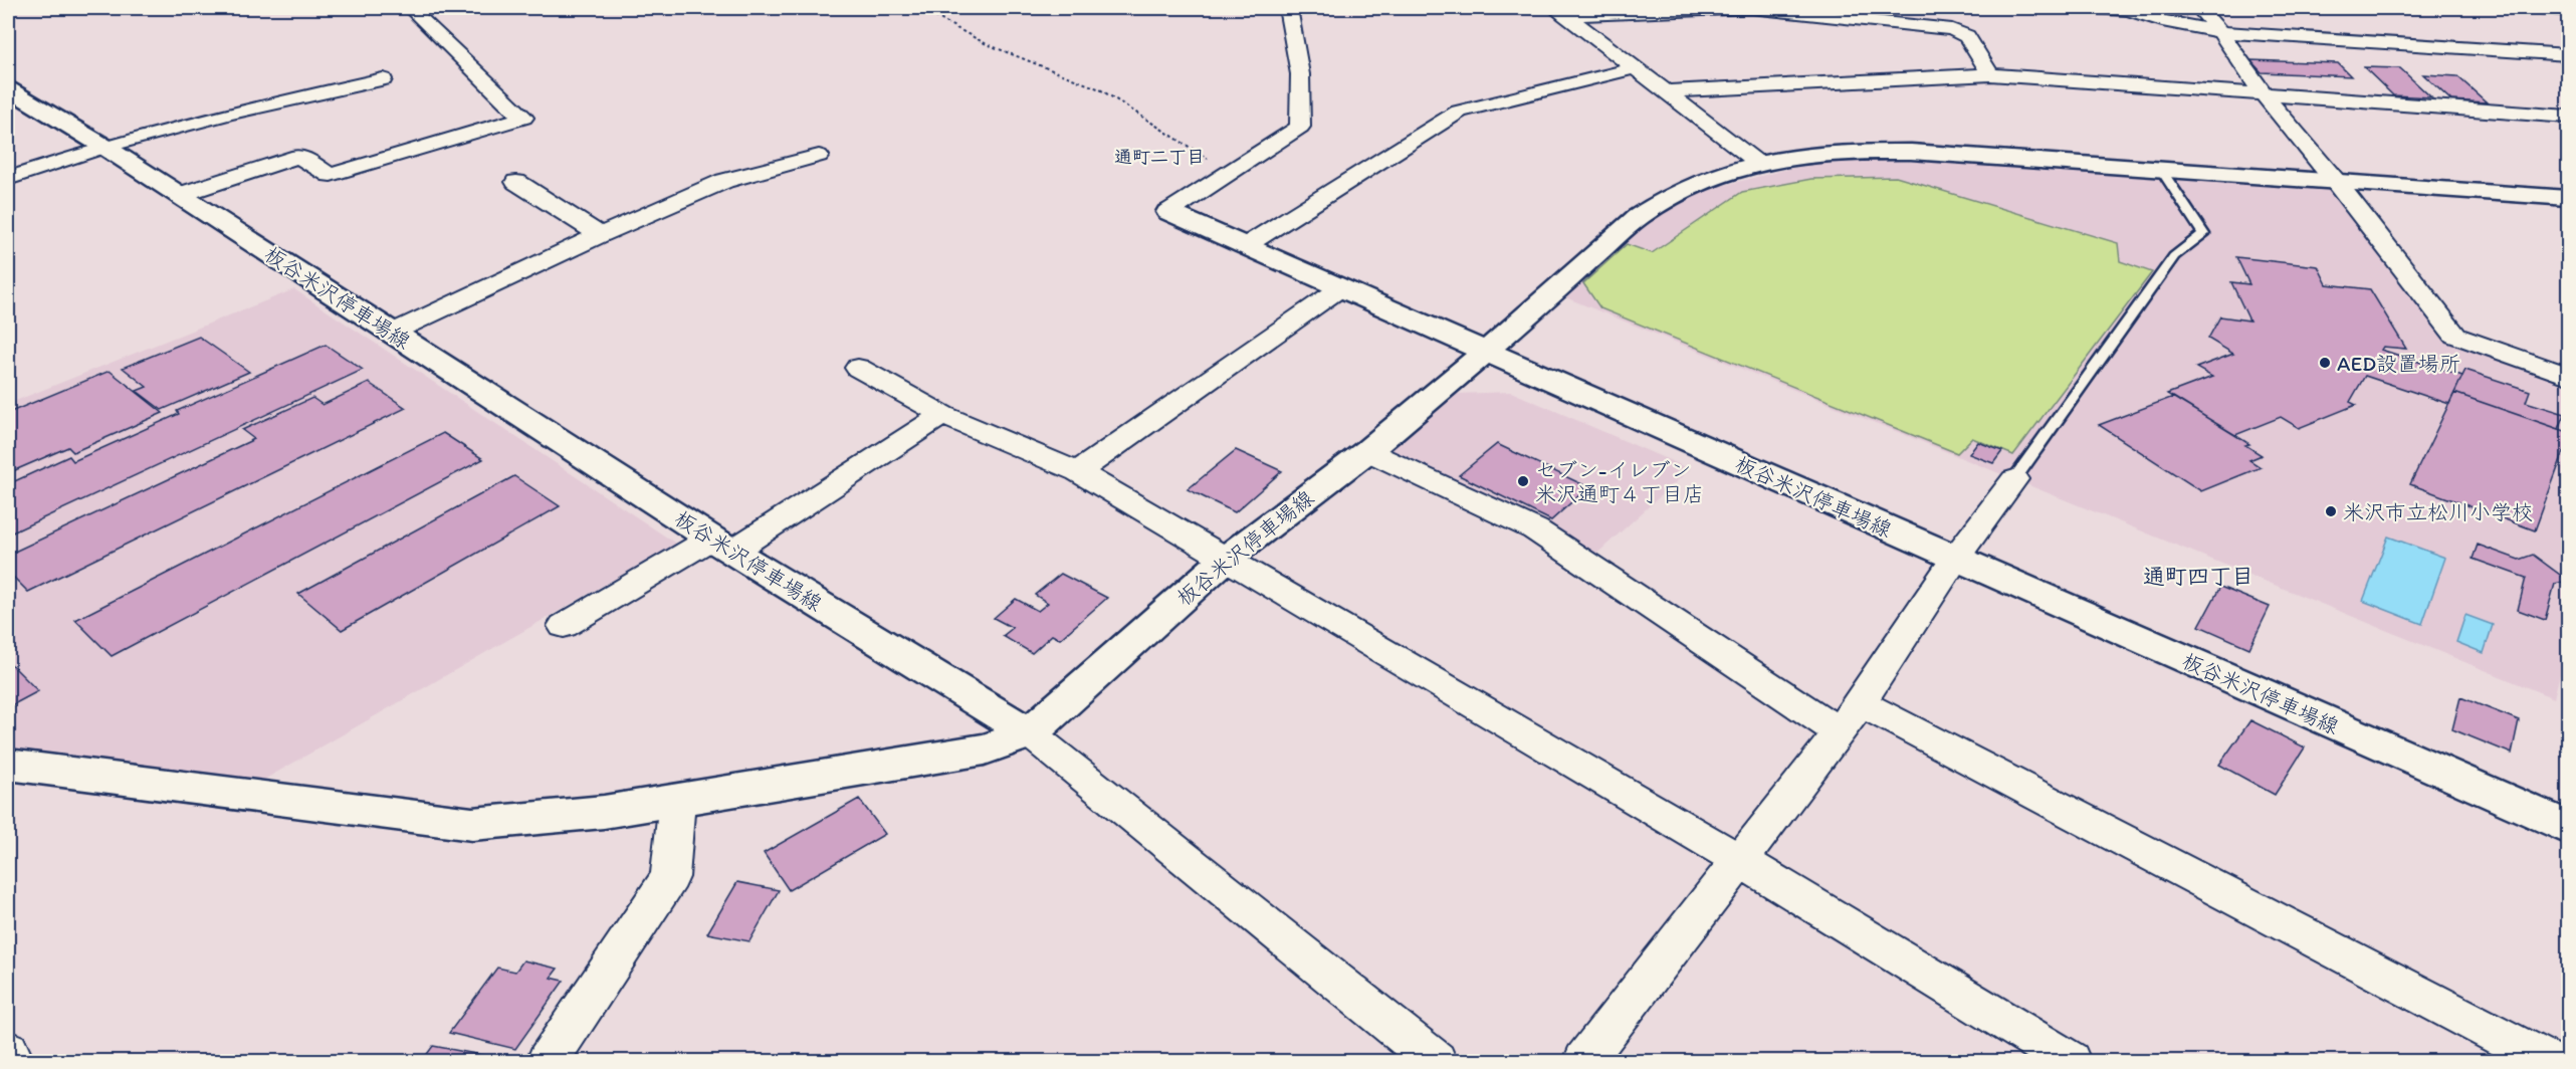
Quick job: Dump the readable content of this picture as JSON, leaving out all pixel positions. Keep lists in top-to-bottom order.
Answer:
{
  "streets": {
    "main road": ["板谷米沢停車場線"]
  },
  "districts": ["通町二丁目", "通町四丁目"],
  "places": ["AED設置場所", "セブン-イレブン 米沢通町４丁目店", "米沢市立松川小学校"]
}
